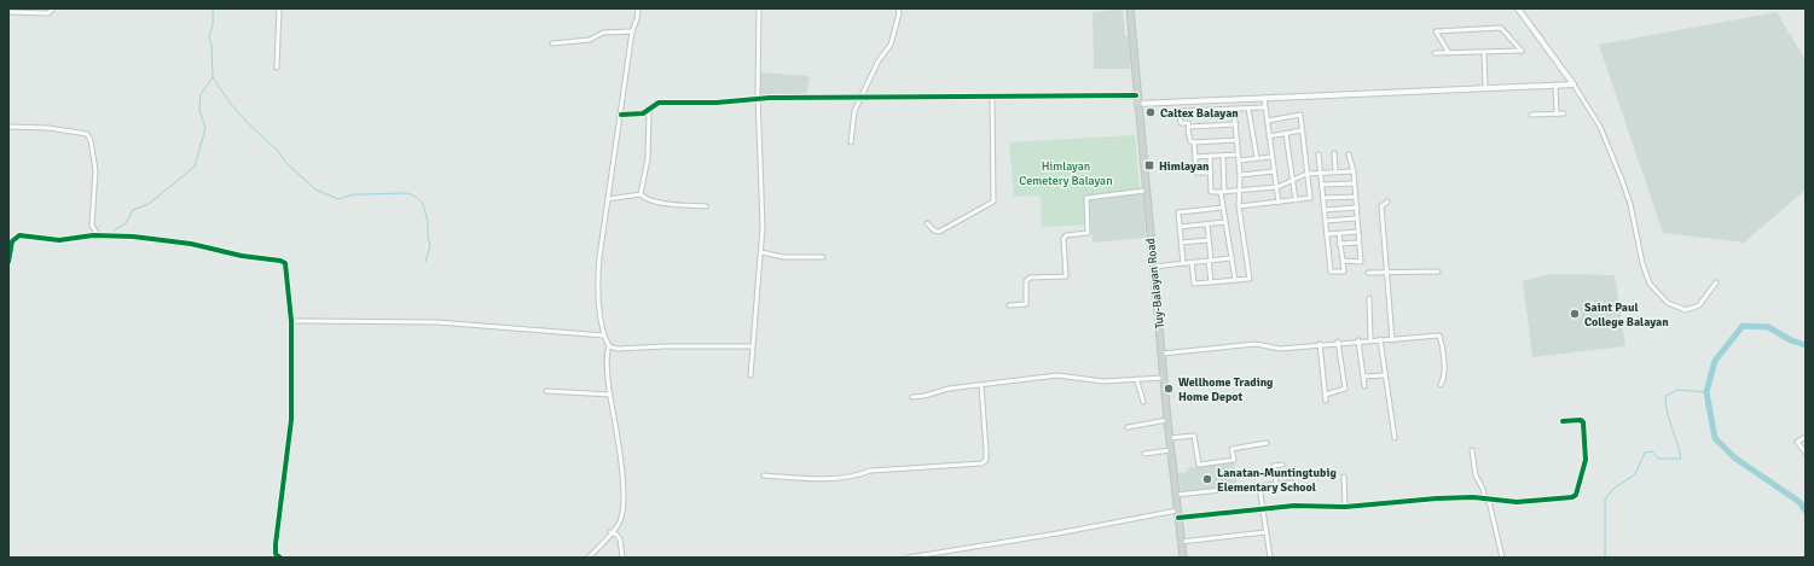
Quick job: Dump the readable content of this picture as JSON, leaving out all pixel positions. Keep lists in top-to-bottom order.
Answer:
{
  "streets": {
    "main road": ["Tuy-Balayan Road"]
  },
  "parks": ["Himlayan Cemetery Balayan"],
  "places": {
    "other": [
      "Caltex Balayan",
      "Saint Paul College Balayan",
      "Wellhome Trading Home Depot",
      "Lanatan-Muntingtubig Elementary School"
    ],
    "transit": ["Himlayan"]
  }
}
